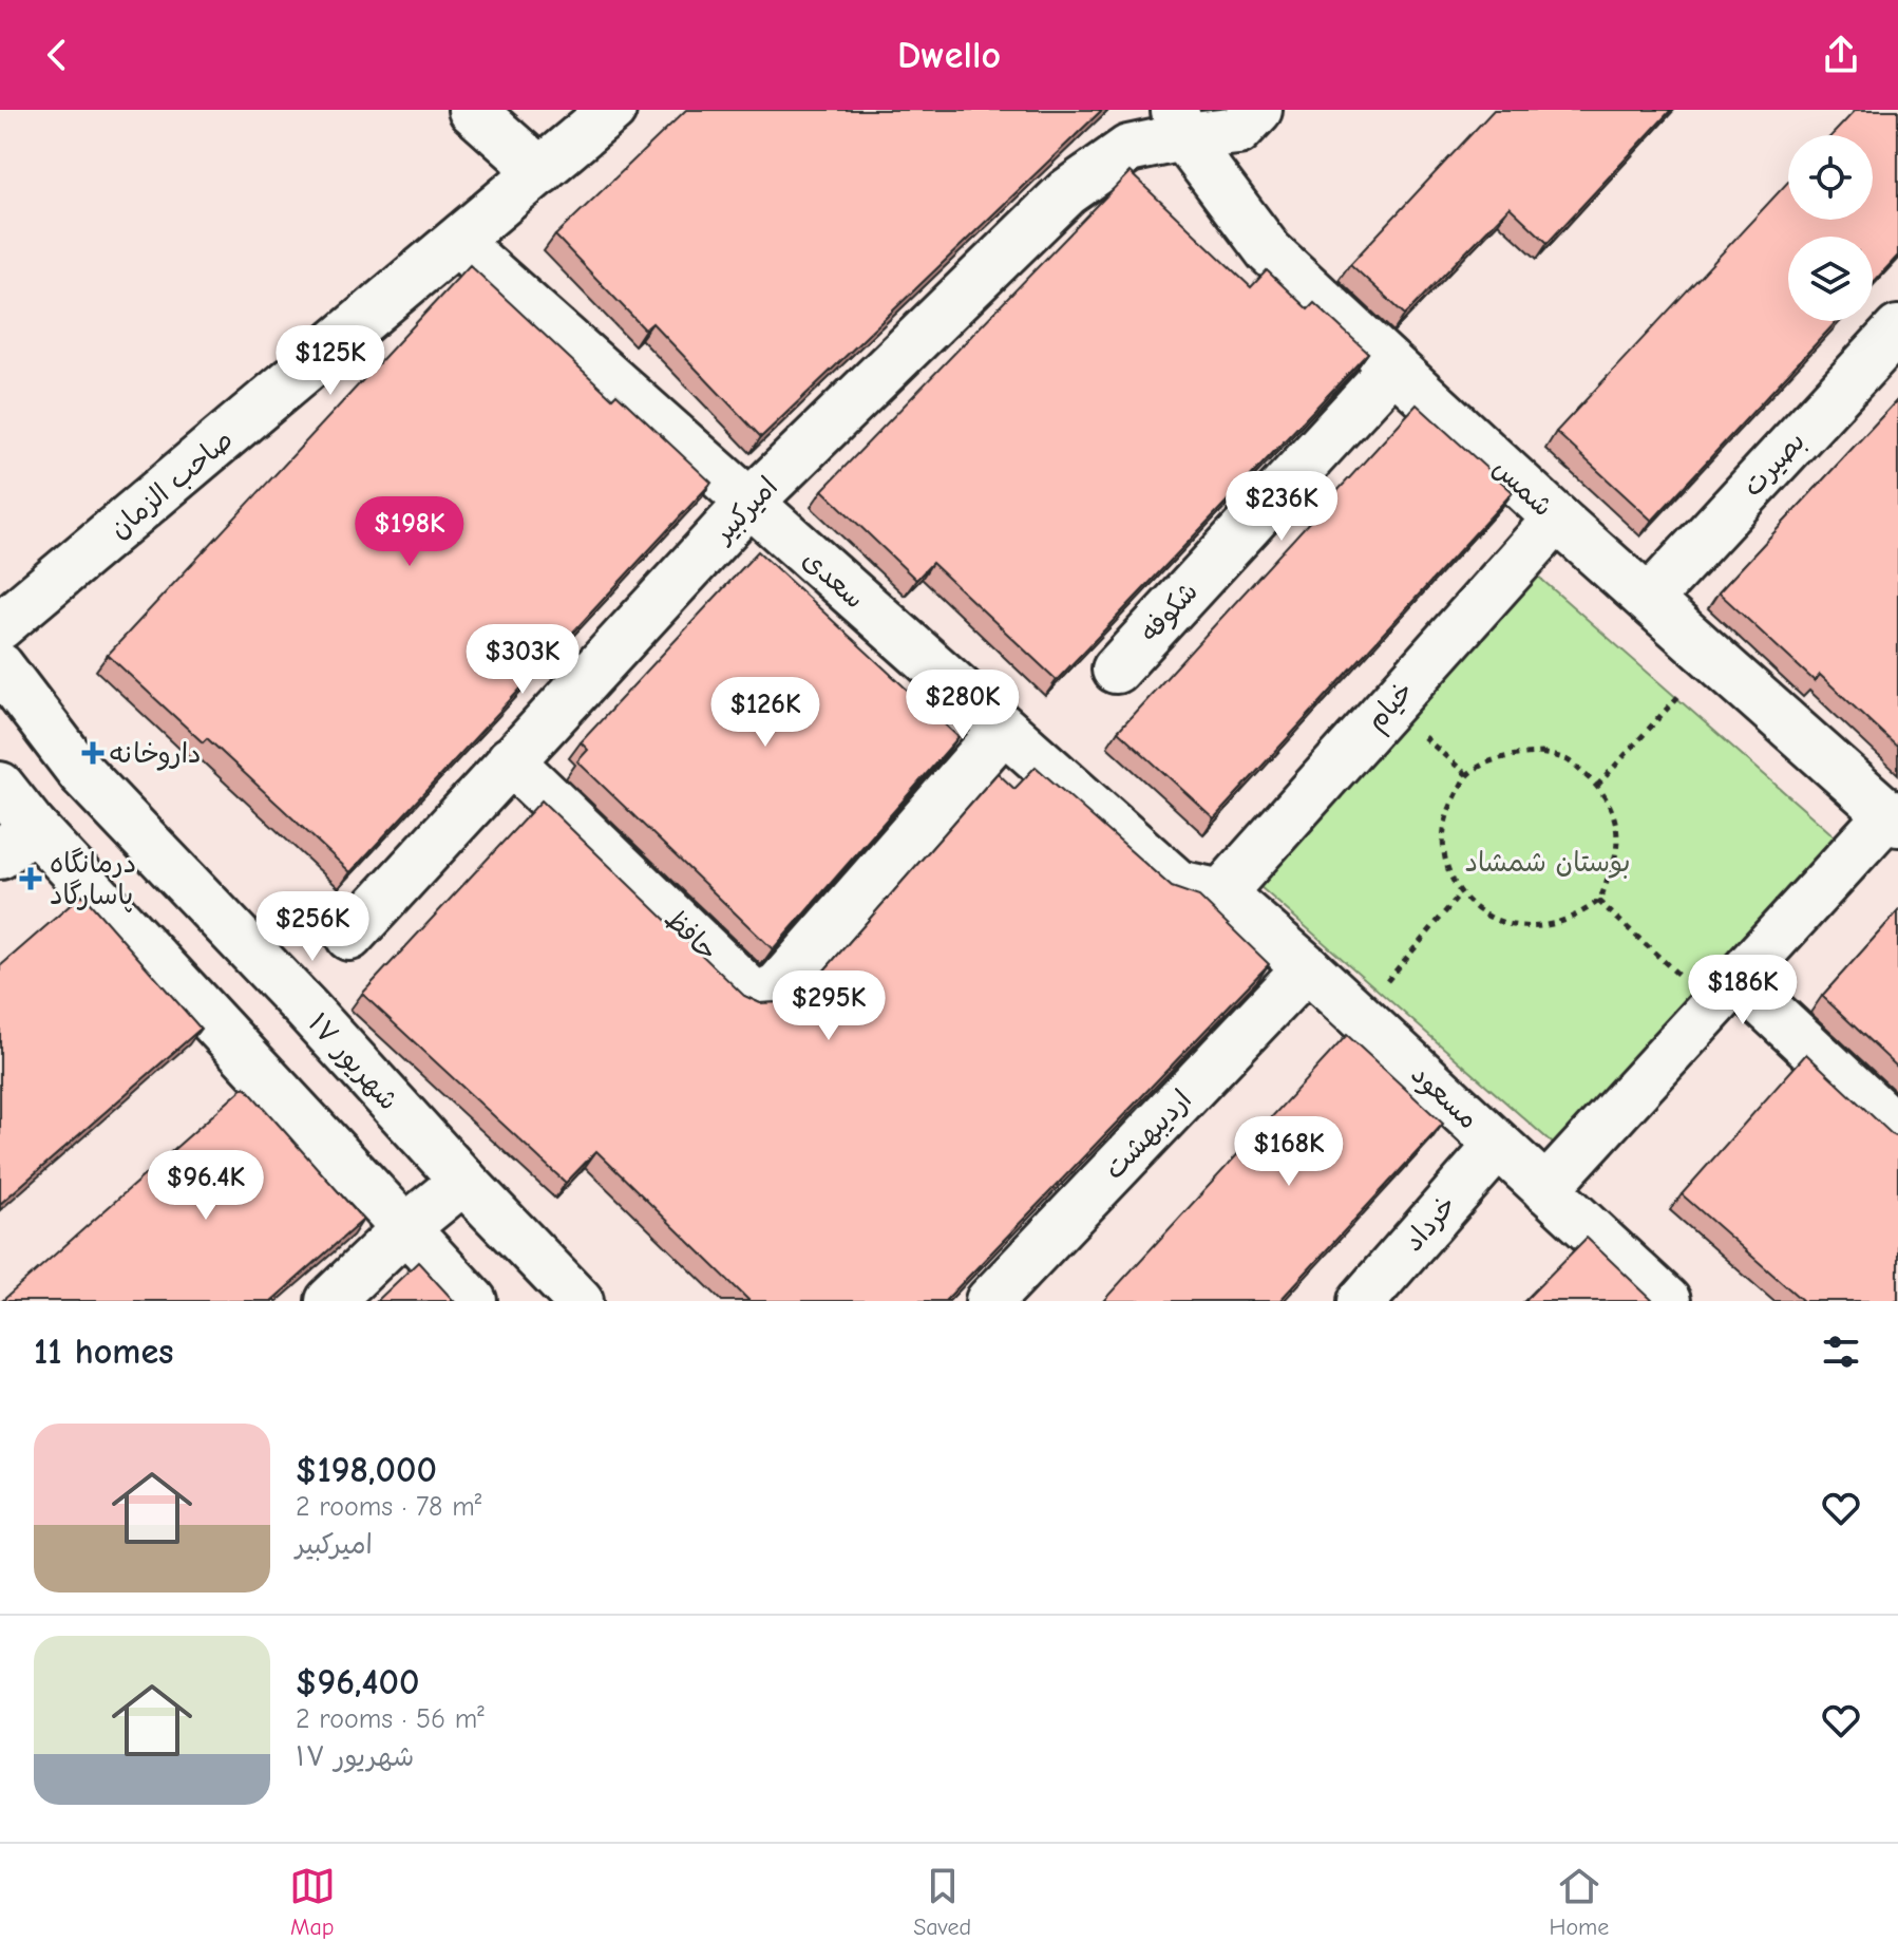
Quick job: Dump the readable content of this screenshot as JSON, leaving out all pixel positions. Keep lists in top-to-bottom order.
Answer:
{
  "streets": {
    "street": [
      "بصیرت",
      "صاحب الزمان",
      "شمس",
      "امیرکبیر",
      "سعدی",
      "شکوفه",
      "خیام",
      "حافظ",
      "۱۷ شهریور",
      "مسعود",
      "اردیبهشت",
      "خرداد"
    ]
  },
  "crossings": [
    ["بصیرت", "شمس"],
    ["صاحب الزمان", "سعدی"],
    ["شمس", "امیرکبیر"],
    ["شمس", "شکوفه"],
    ["شمس", "خیام"],
    ["امیرکبیر", "سعدی"],
    ["امیرکبیر", "حافظ"],
    ["سعدی", "خیام"],
    ["سعدی", "حافظ"],
    ["سعدی", "مسعود"],
    ["خیام", "مسعود"],
    ["مسعود", "اردیبهشت"],
    ["مسعود", "خرداد"]
  ],
  "parks": ["بوستان شمشاد"],
  "places": {
    "health": ["داروخانه", "درمانگاه پاسارگاد"]
  },
  "page": {
    "header": "Dwello",
    "price": [
      "$125K",
      "$236K",
      "$198K",
      "$303K",
      "$280K",
      "$126K",
      "$256K",
      "$186K",
      "$295K",
      "$168K",
      "$96.4K"
    ],
    "heading": "11 homes",
    "list": [
      {
        "name": "$198,000",
        "note": "2 rooms · 78 m² · امیرکبیر"
      },
      {
        "name": "$96,400",
        "note": "2 rooms · 56 m² · ۱۷ شهریور"
      }
    ],
    "tabs": ["Map", "Saved", "Home"]
  }
}
